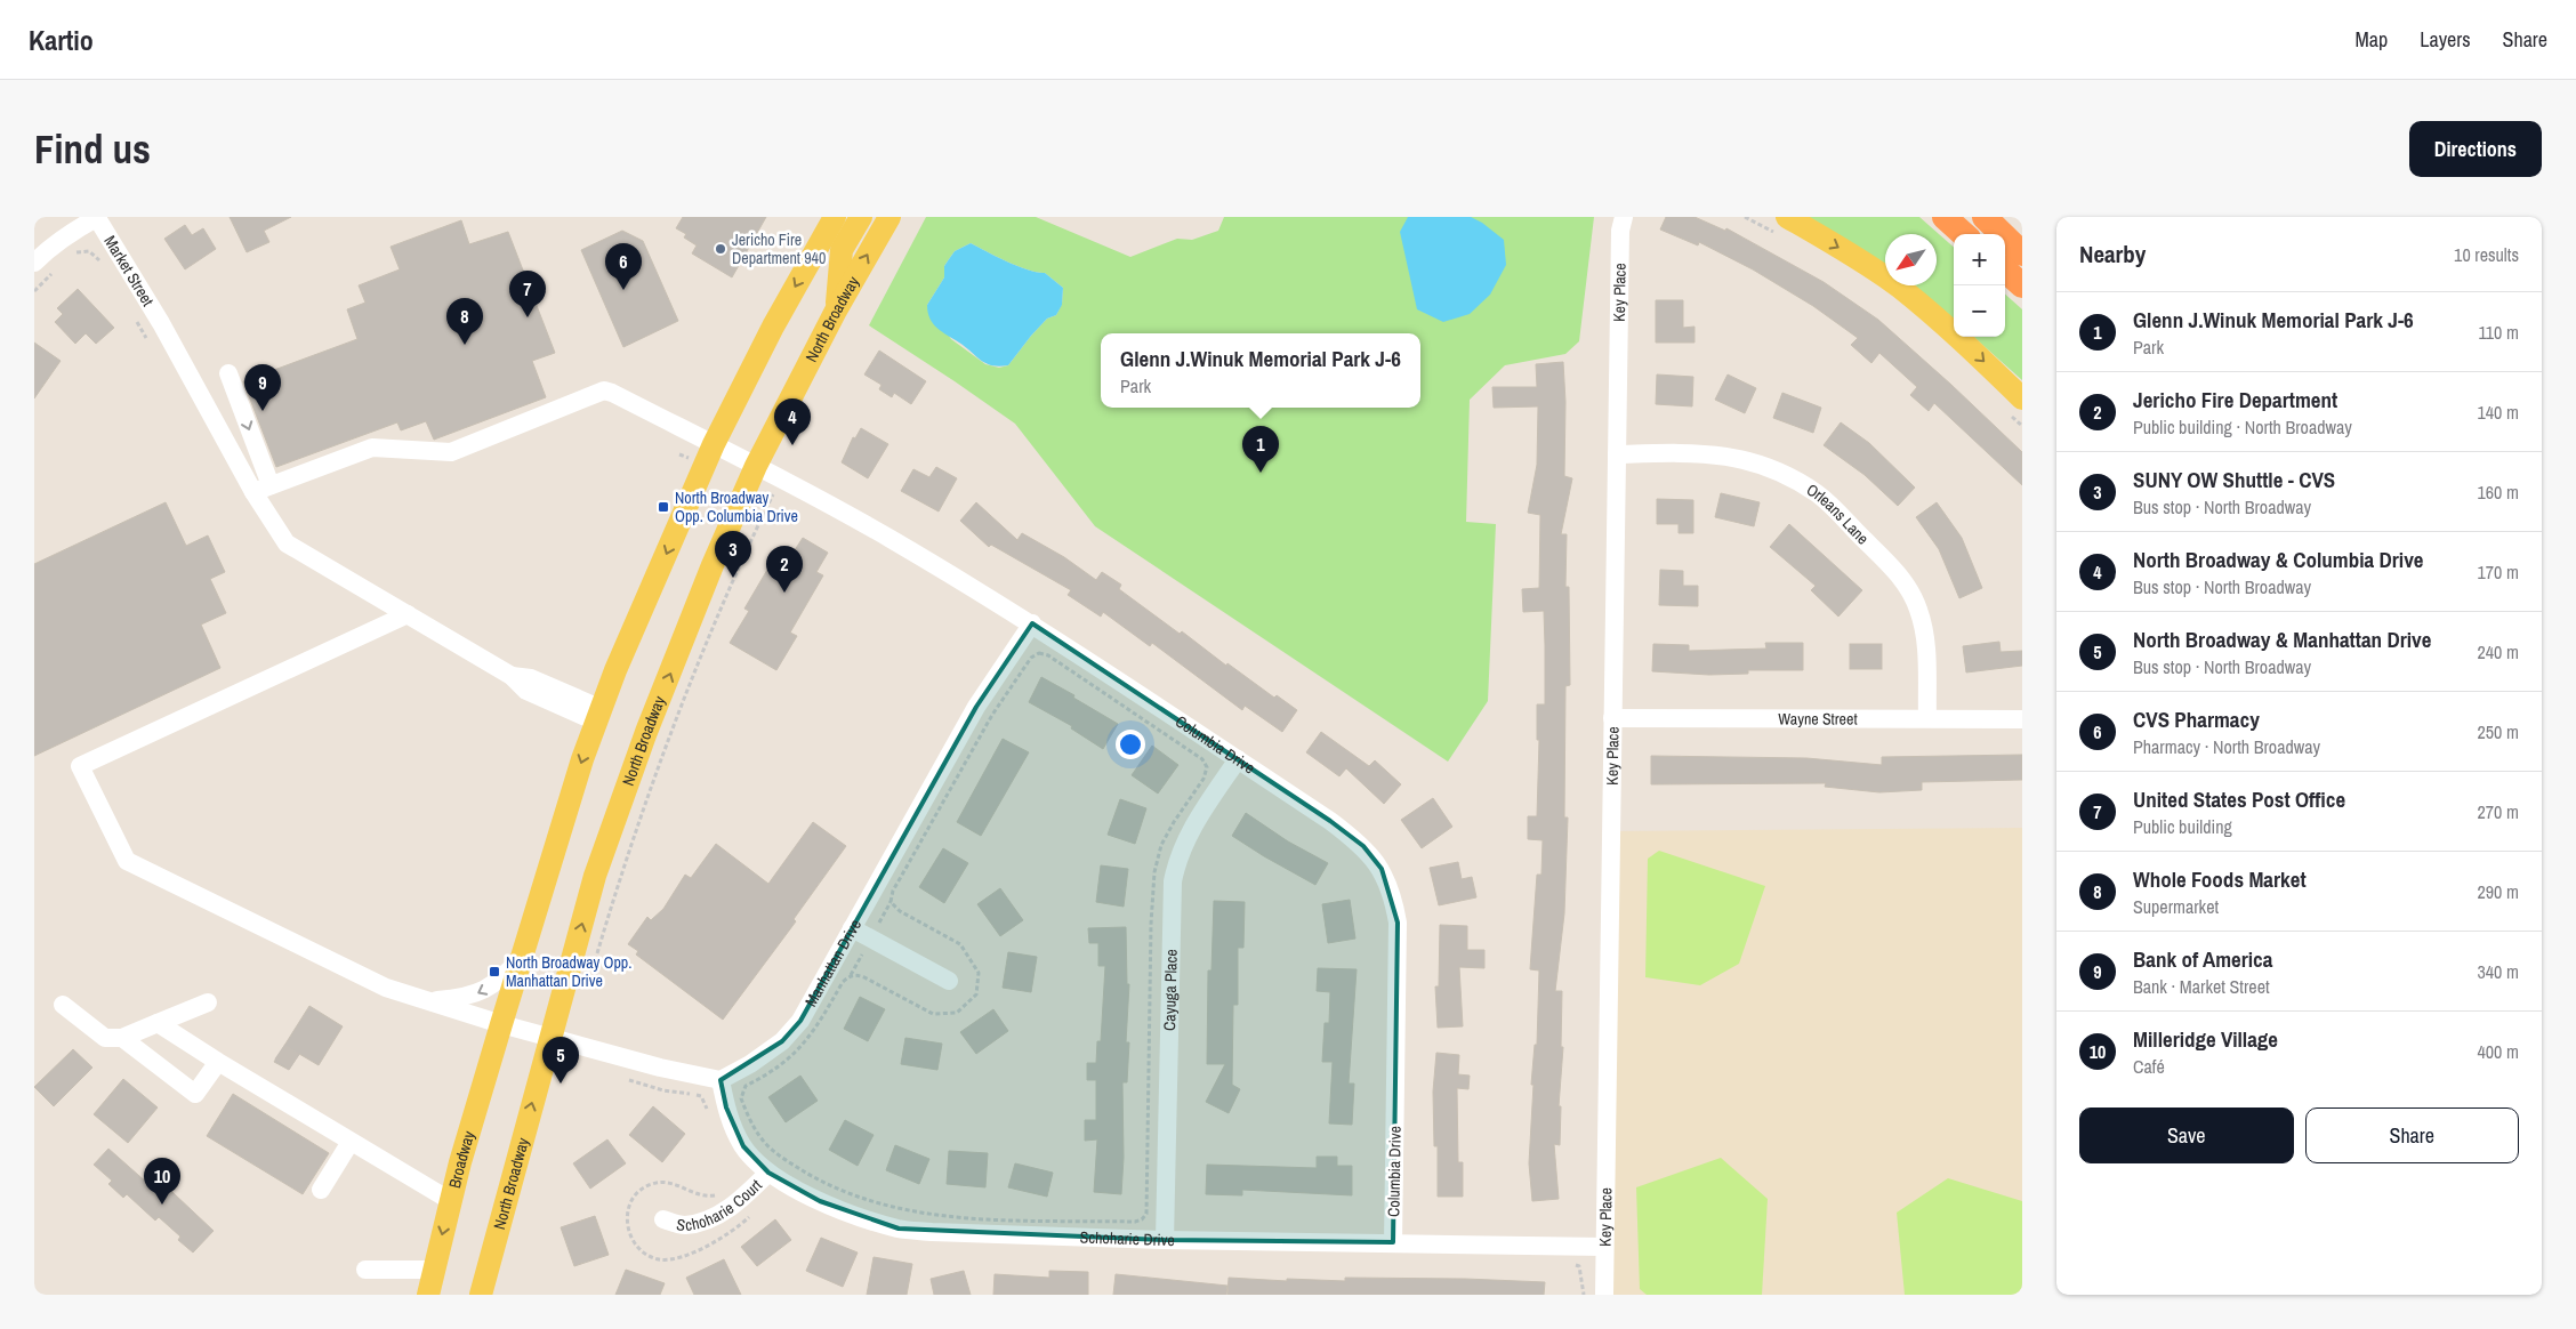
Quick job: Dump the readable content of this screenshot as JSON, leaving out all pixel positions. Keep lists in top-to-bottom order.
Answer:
{
  "streets": {
    "main road": ["North Broadway", "Broadway"],
    "street": [
      "Market Street",
      "Key Place",
      "Orleans Lane",
      "Wayne Street",
      "Columbia Drive",
      "Manhattan Drive",
      "Cayuga Place",
      "Schoharie Court",
      "Schoharie Drive"
    ]
  },
  "crossings": [
    ["Market Street", "Columbia Drive"],
    ["Key Place", "Orleans Lane"],
    ["Key Place", "Wayne Street"],
    ["Key Place", "Schoharie Drive"],
    ["North Broadway", "Columbia Drive"],
    ["Orleans Lane", "Wayne Street"],
    ["Columbia Drive", "Manhattan Drive"],
    ["Columbia Drive", "Cayuga Place"],
    ["Columbia Drive", "Schoharie Drive"],
    ["Manhattan Drive", "Schoharie Drive"],
    ["Cayuga Place", "Schoharie Drive"],
    ["Schoharie Court", "Schoharie Drive"]
  ],
  "places": {
    "other": ["Jericho Fire Department 940"],
    "transit": ["North Broadway Opp. Columbia Drive", "North Broadway Opp. Manhattan Drive"]
  },
  "north": "bottom left",
  "page": {
    "header": "Kartio",
    "nav": ["Map", "Layers", "Share"],
    "buttons": [
      "Directions",
      ["Save", "Share"]
    ],
    "title": "Find us",
    "heading": ["Nearby", "10 results"],
    "map_buttons": ["+", "−"],
    "pins": [
      "6",
      "7",
      "8",
      "9",
      "4",
      "1",
      "3",
      "2",
      "5",
      "10"
    ],
    "list": [
      {
        "mark": "1",
        "name": "Glenn J.Winuk Memorial Park J-6",
        "note": "Park",
        "value": "110 m"
      },
      {
        "mark": "2",
        "name": "Jericho Fire Department",
        "note": "Public building · North Broadway",
        "value": "140 m"
      },
      {
        "mark": "3",
        "name": "SUNY OW Shuttle - CVS",
        "note": "Bus stop · North Broadway",
        "value": "160 m"
      },
      {
        "mark": "4",
        "name": "North Broadway & Columbia Drive",
        "note": "Bus stop · North Broadway",
        "value": "170 m"
      },
      {
        "mark": "5",
        "name": "North Broadway & Manhattan Drive",
        "note": "Bus stop · North Broadway",
        "value": "240 m"
      },
      {
        "mark": "6",
        "name": "CVS Pharmacy",
        "note": "Pharmacy · North Broadway",
        "value": "250 m"
      },
      {
        "mark": "7",
        "name": "United States Post Office",
        "note": "Public building",
        "value": "270 m"
      },
      {
        "mark": "8",
        "name": "Whole Foods Market",
        "note": "Supermarket",
        "value": "290 m"
      },
      {
        "mark": "9",
        "name": "Bank of America",
        "note": "Bank · Market Street",
        "value": "340 m"
      },
      {
        "mark": "10",
        "name": "Milleridge Village",
        "note": "Café",
        "value": "400 m"
      }
    ],
    "popup": ["Glenn J.Winuk Memorial Park J-6", "Park"]
  }
}
